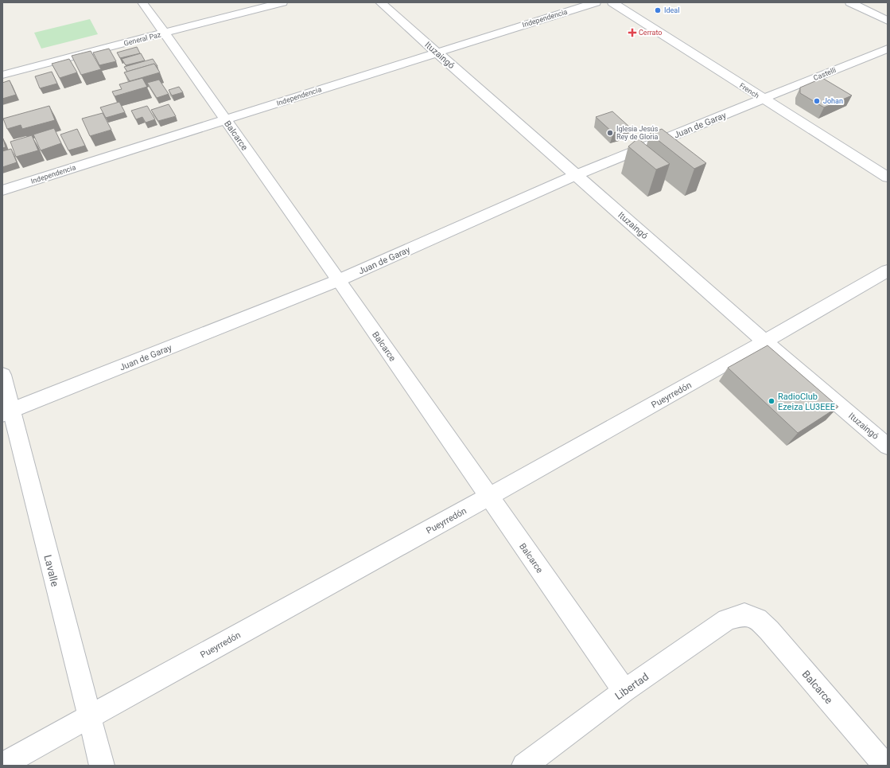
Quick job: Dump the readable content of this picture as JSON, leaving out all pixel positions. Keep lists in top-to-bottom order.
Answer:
{
  "streets": {
    "street": [
      "Independencia",
      "General Paz",
      "Ituzaingó",
      "Castelli",
      "French",
      "Juan de Garay",
      "Balcarce",
      "Pueyrredón",
      "Lavalle",
      "Libertad"
    ]
  },
  "crossings": [
    ["Independencia", "Ituzaingó"],
    ["Independencia", "Balcarce"],
    ["General Paz", "Balcarce"],
    ["Ituzaingó", "Juan de Garay"],
    ["Ituzaingó", "Pueyrredón"],
    ["Castelli", "French"],
    ["Castelli", "Juan de Garay"],
    ["French", "Juan de Garay"],
    ["Juan de Garay", "Balcarce"],
    ["Juan de Garay", "Lavalle"],
    ["Balcarce", "Pueyrredón"],
    ["Balcarce", "Libertad"],
    ["Pueyrredón", "Lavalle"]
  ],
  "places": {
    "other": [
      "Ideal",
      "Johan",
      "Iglesia Jesús Rey de Gloria",
      "RadioClub Ezeiza LU3EEE"
    ],
    "health": ["Cerrato"]
  }
}
